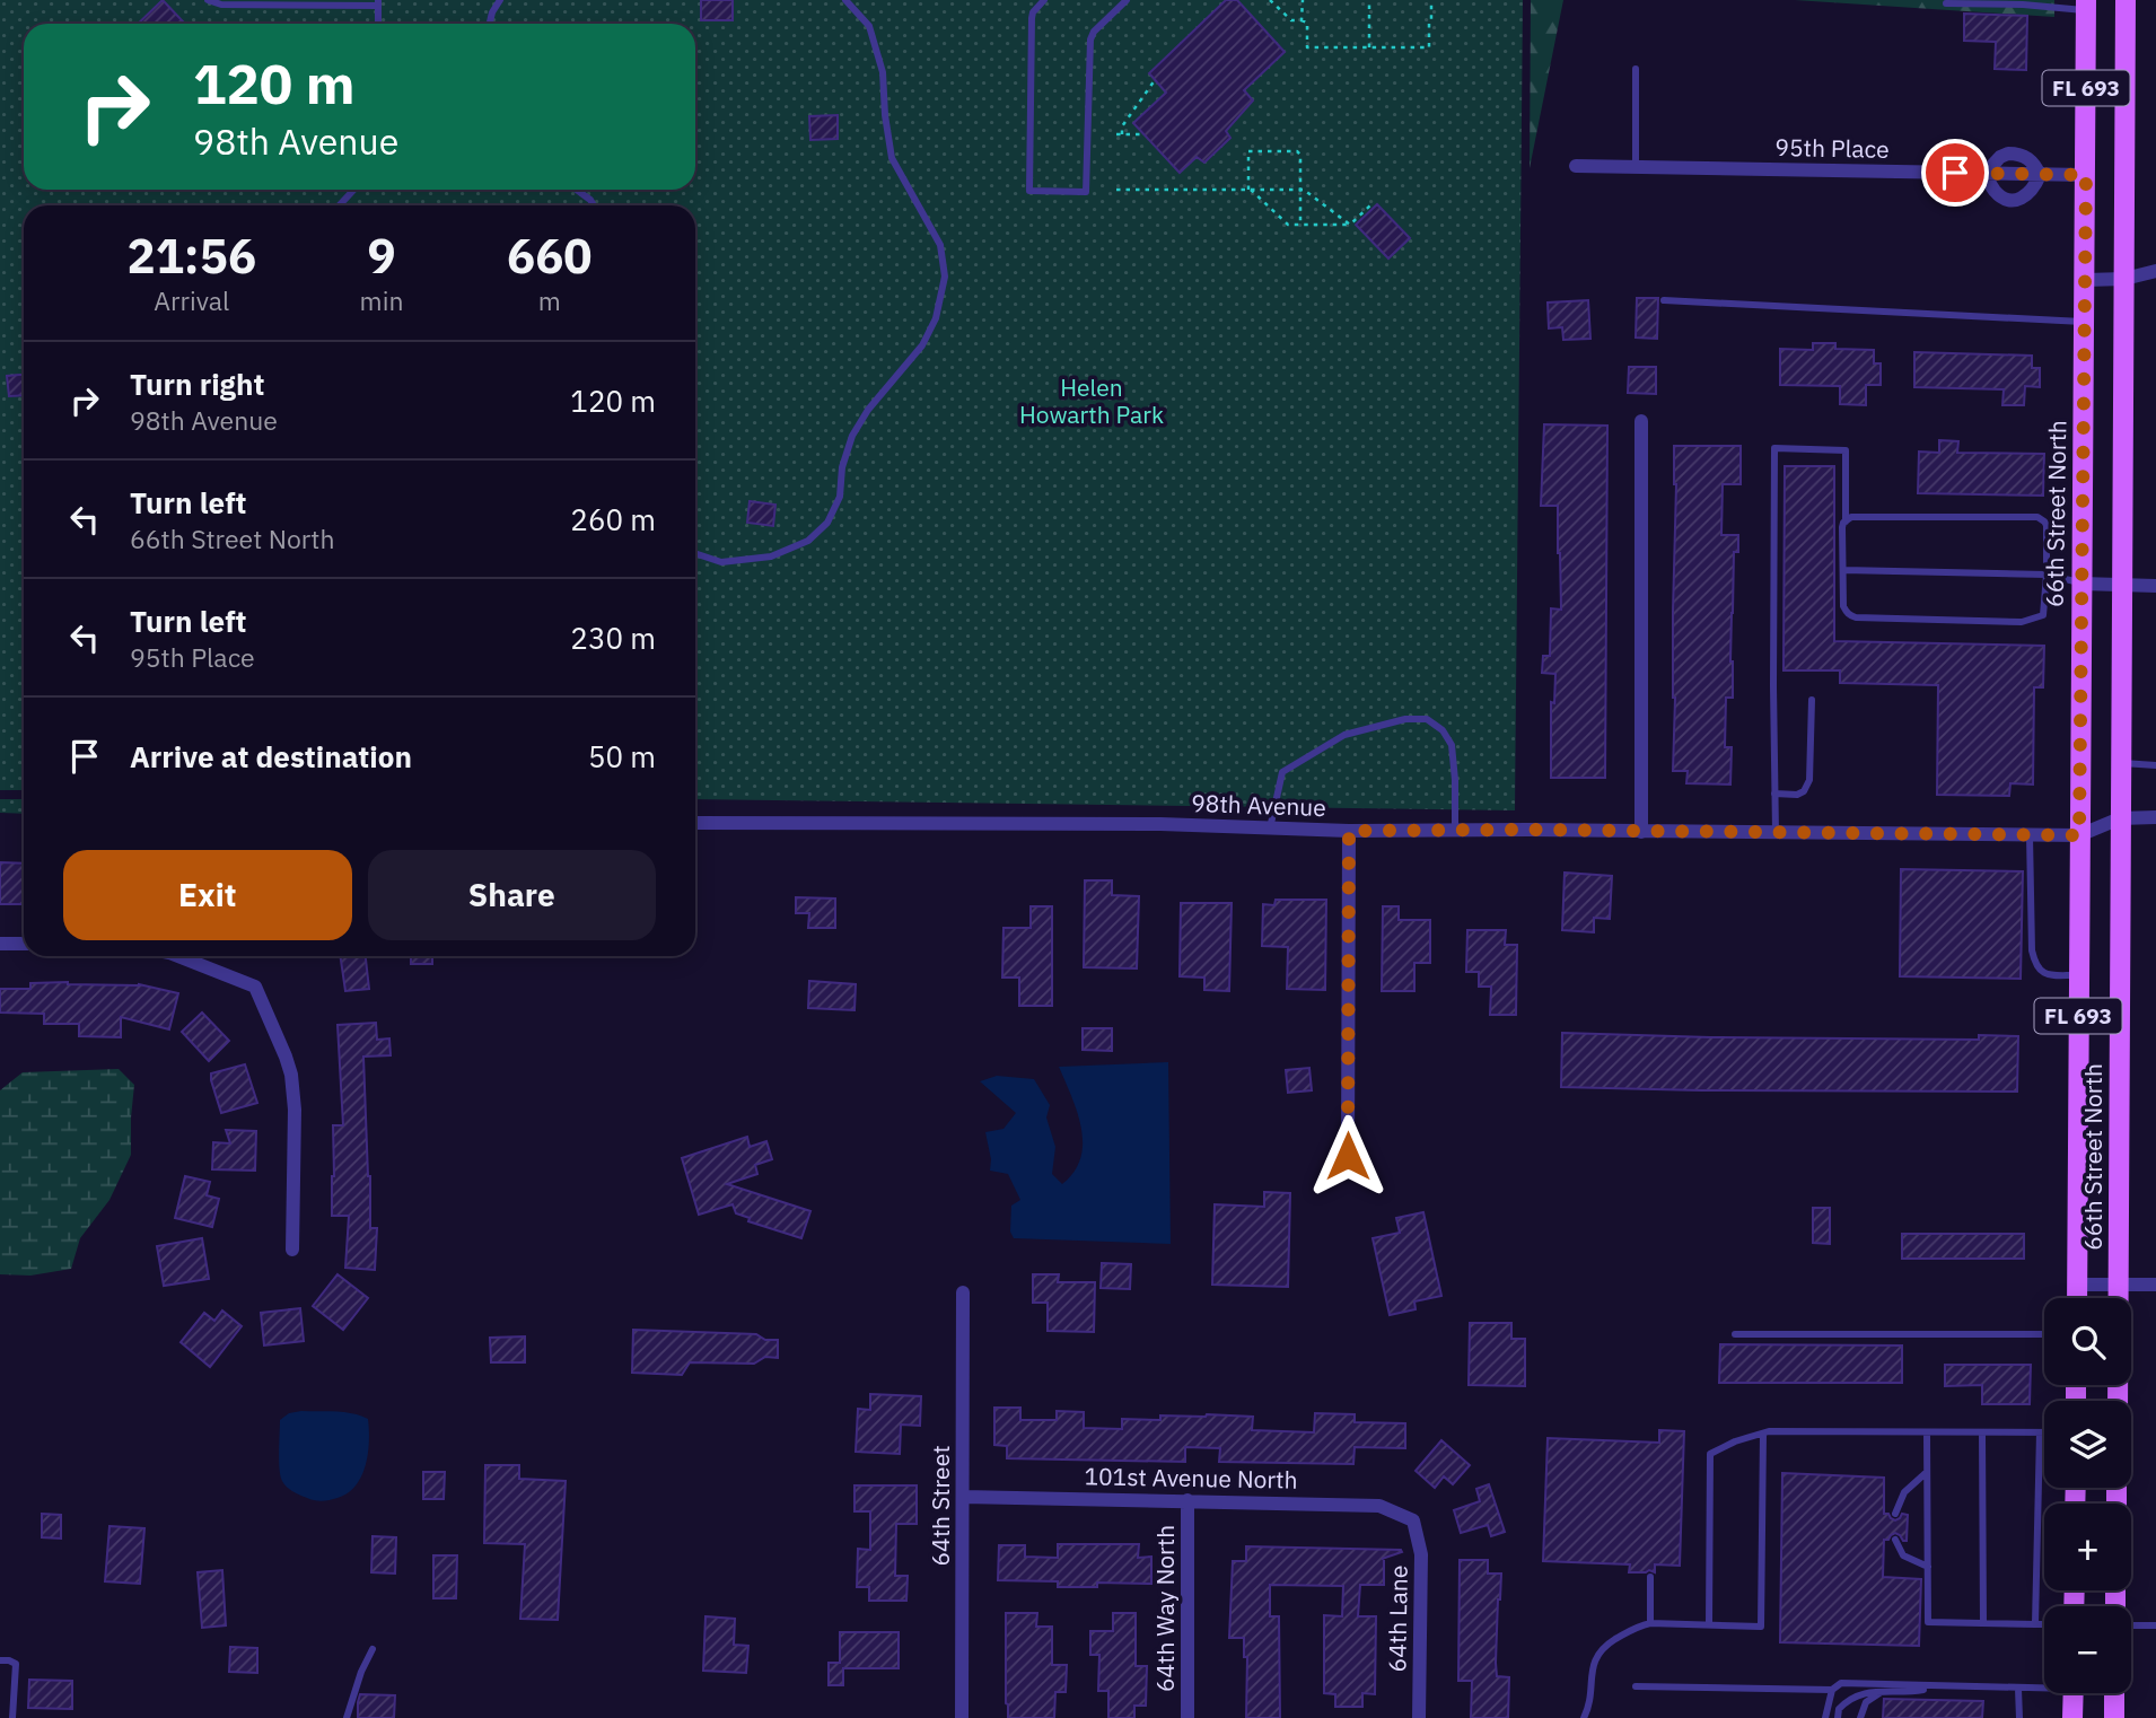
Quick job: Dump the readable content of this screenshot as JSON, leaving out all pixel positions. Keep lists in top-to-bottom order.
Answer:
{
  "streets": {
    "main road": ["FL 693", "66th Street North"],
    "street": [
      "95th Place",
      "98th Avenue",
      "101st Avenue North",
      "64th Street",
      "64th Way North",
      "64th Lane"
    ]
  },
  "crossings": [
    ["95th Place", "66th Street North"],
    ["66th Street North", "98th Avenue"],
    ["101st Avenue North", "64th Street"],
    ["101st Avenue North", "64th Way North"],
    ["101st Avenue North", "64th Lane"]
  ],
  "parks": ["Helen Howarth Park"],
  "page": {
    "turn": ["120 m", "98th Avenue"],
    "eta": [
      "21:56",
      "Arrival",
      "9",
      "min",
      "660",
      "m"
    ],
    "list": [
      {
        "name": "Turn right",
        "note": "98th Avenue",
        "value": "120 m"
      },
      {
        "name": "Turn left",
        "note": "66th Street North",
        "value": "260 m"
      },
      {
        "name": "Turn left",
        "note": "95th Place",
        "value": "230 m"
      },
      {
        "name": "Arrive at destination",
        "value": "50 m"
      }
    ],
    "buttons": ["Exit", "Share"],
    "map_buttons": ["+", "−"]
  }
}
